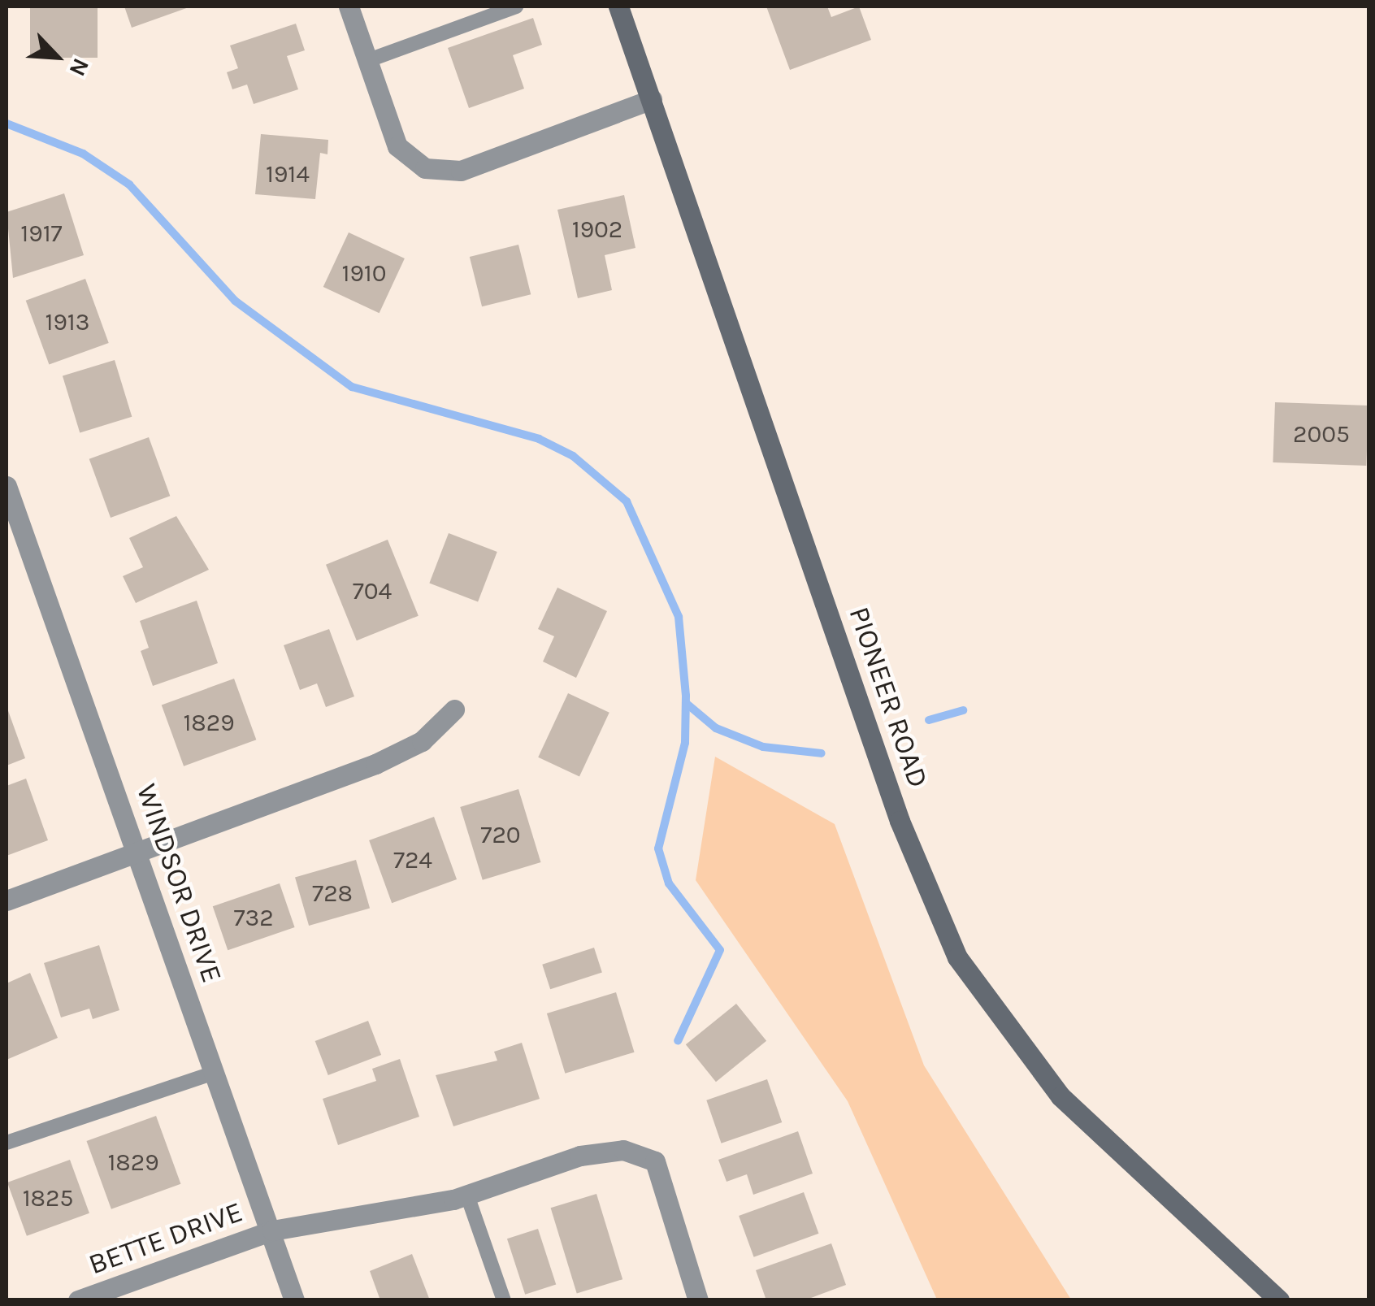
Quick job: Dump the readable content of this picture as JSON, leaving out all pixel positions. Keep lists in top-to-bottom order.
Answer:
{
  "streets": {
    "main road": ["PIONEER ROAD"],
    "street": ["WINDSOR DRIVE", "BETTE DRIVE"]
  },
  "crossings": [
    ["WINDSOR DRIVE", "BETTE DRIVE"]
  ],
  "house_numbers": [
    "1914",
    "1902",
    "1917",
    "1910",
    "1913",
    "2005",
    "704",
    "1829",
    "720",
    "724",
    "728",
    "732",
    "1829",
    "1825"
  ],
  "north": "bottom right"
}
